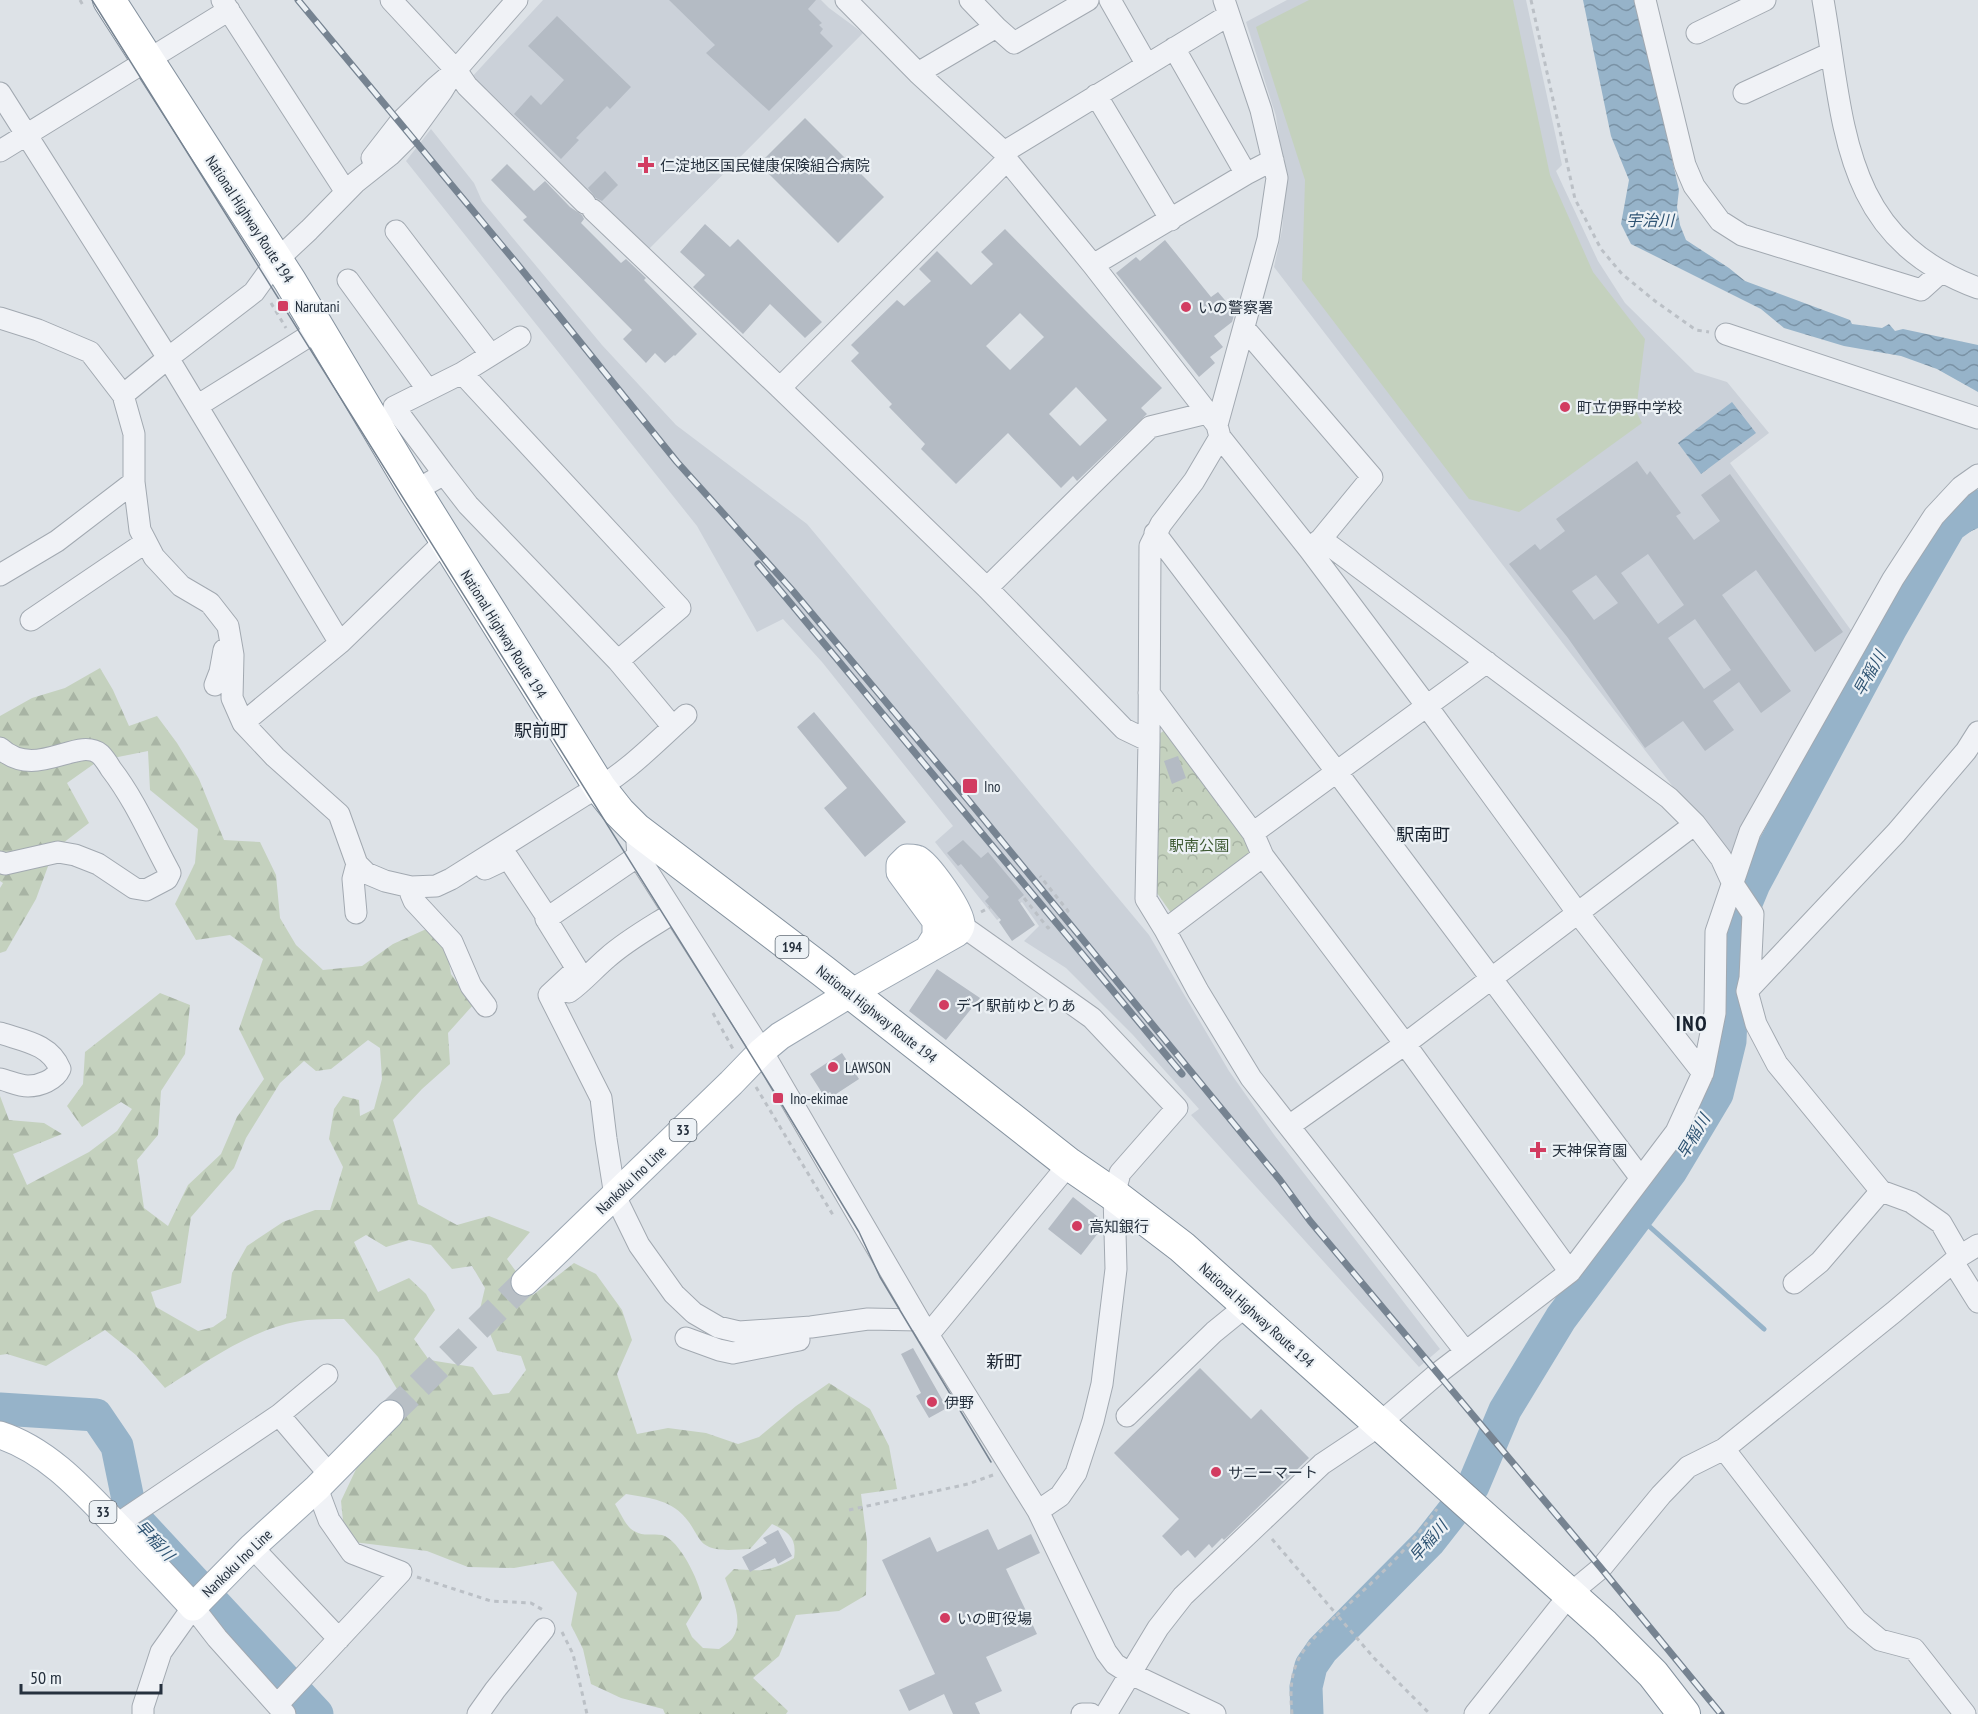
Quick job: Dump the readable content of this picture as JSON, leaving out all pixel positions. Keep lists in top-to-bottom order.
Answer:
{
  "streets": {
    "highway": ["National Highway Route 194", "194"],
    "main road": ["33", "Nankoku Ino Line"]
  },
  "crossings": [
    ["National Highway Route 194", "Nankoku Ino Line"]
  ],
  "districts": [
    "駅前町",
    "駅南町",
    "INO",
    "新町"
  ],
  "water": ["宇治川", "早稲川"],
  "parks": ["駅南公園"],
  "places": {
    "health": ["仁淀地区国民健康保険組合病院", "天神保育園"],
    "transit": ["Narutani", "Ino", "Ino-ekimae"],
    "other": [
      "いの警察署",
      "町立伊野中学校",
      "デイ駅前ゆとりあ",
      "LAWSON",
      "高知銀行",
      "伊野",
      "サニーマート",
      "いの町役場"
    ]
  },
  "scale_bar": "50 m"
}
